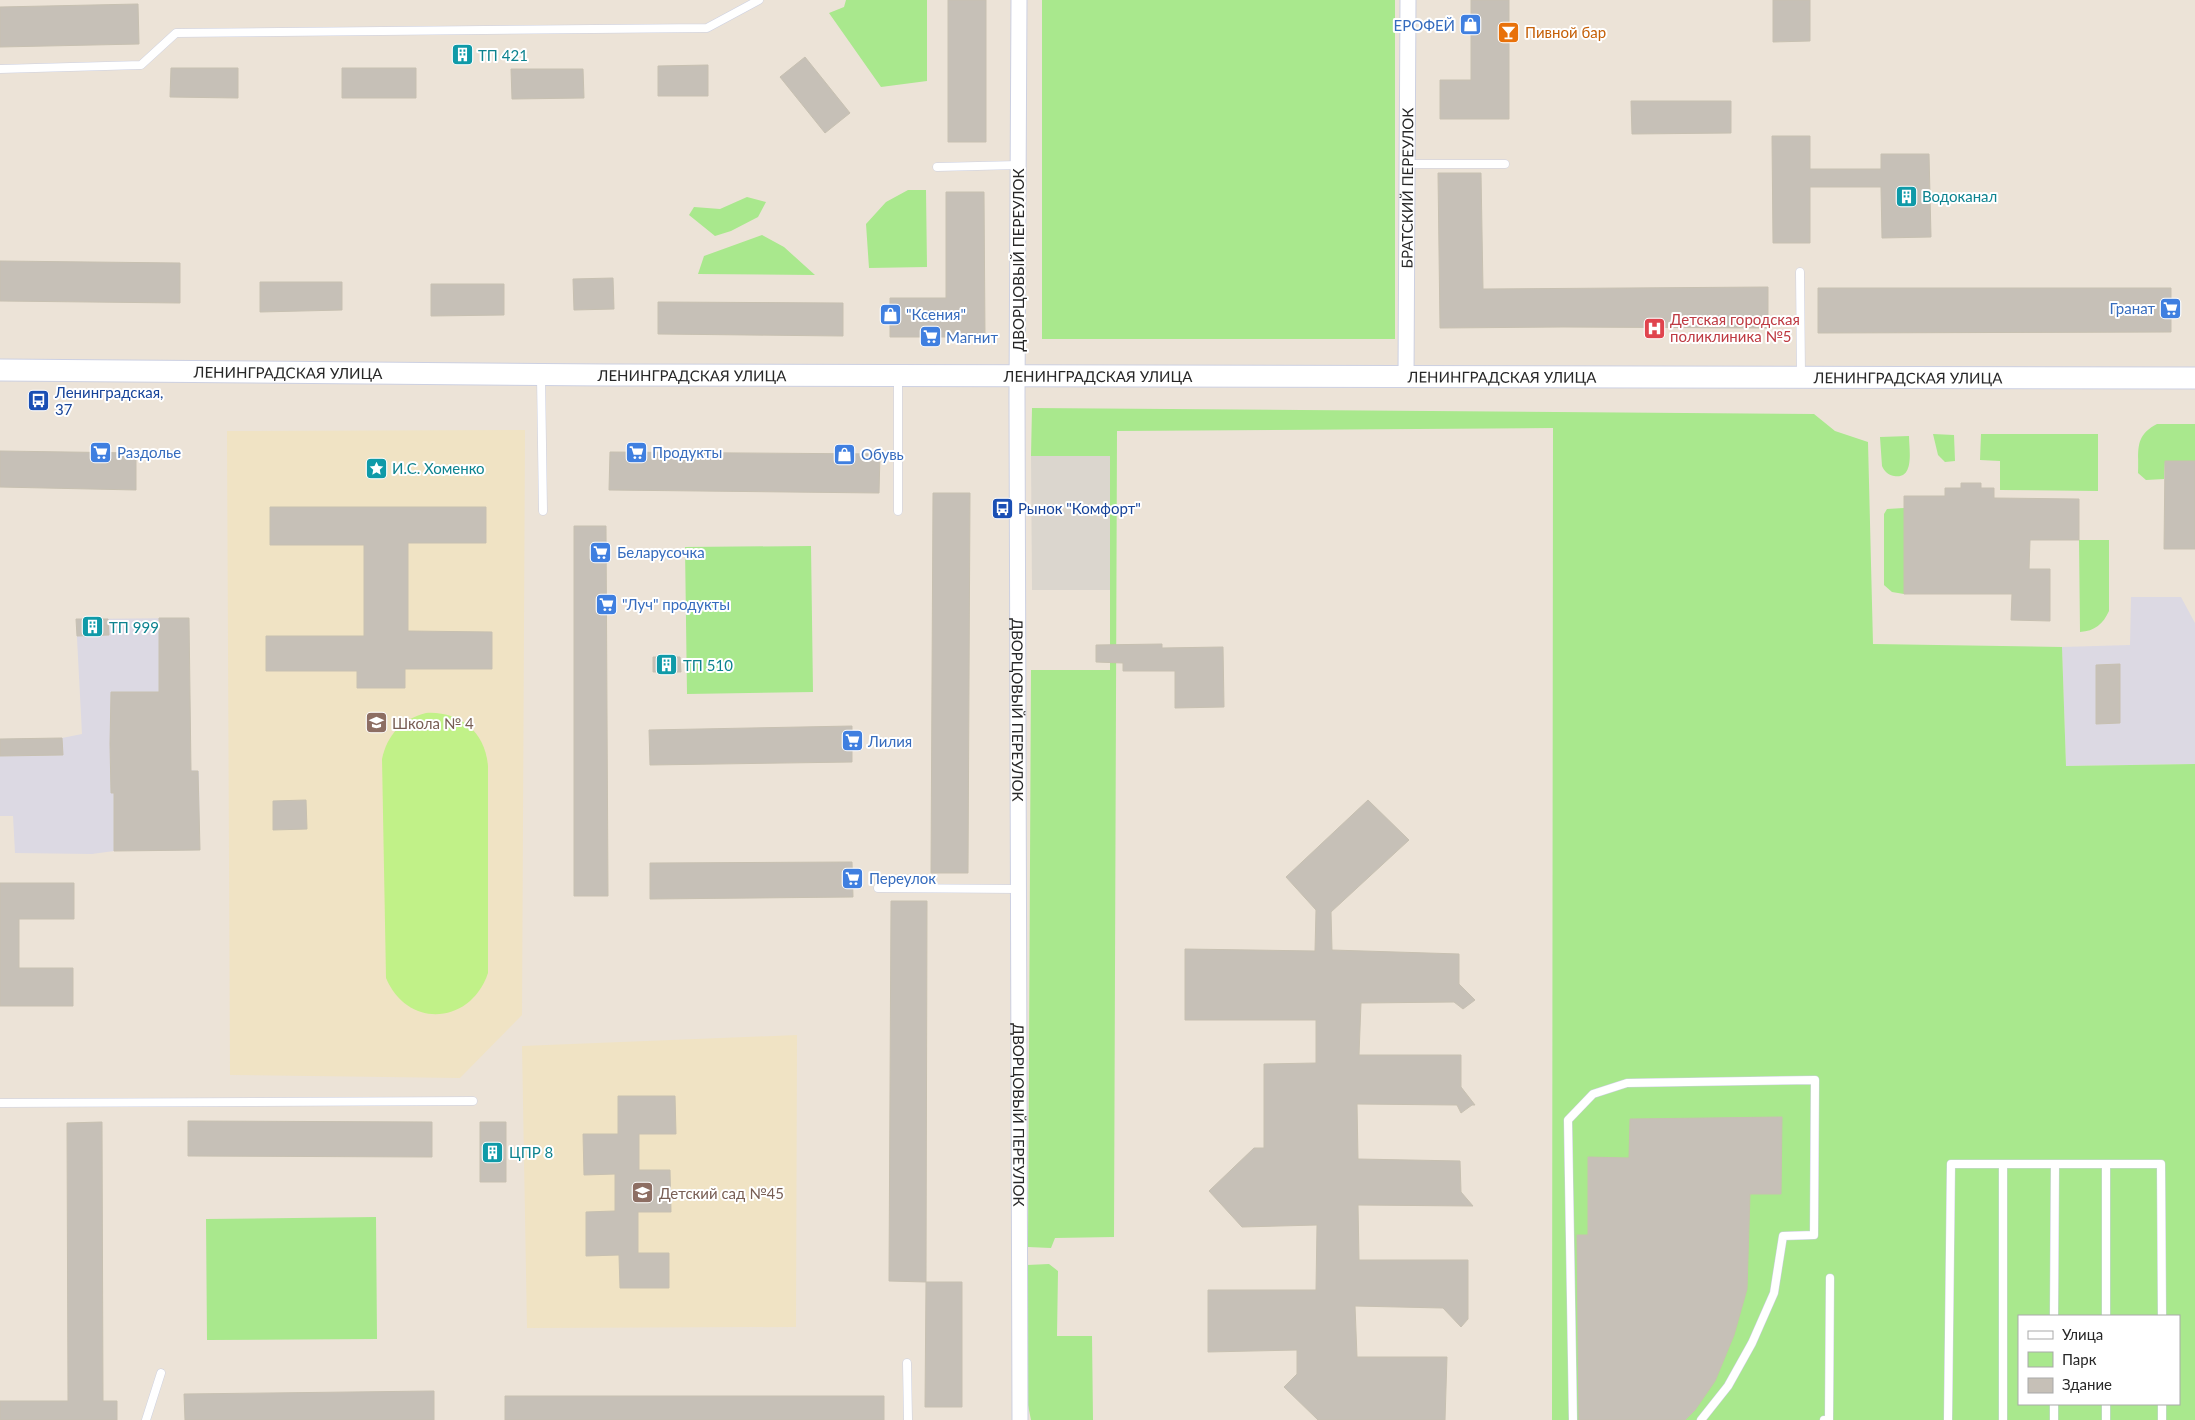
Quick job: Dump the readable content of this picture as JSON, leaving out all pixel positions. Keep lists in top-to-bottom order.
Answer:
{
  "streets": {
    "main road": ["ЛЕНИНГРАДСКАЯ УЛИЦА"],
    "street": ["БРАТСКИЙ ПЕРЕУЛОК", "ДВОРЦОВЫЙ ПЕРЕУЛОК"]
  },
  "crossings": [
    ["БРАТСКИЙ ПЕРЕУЛОК", "ЛЕНИНГРАДСКАЯ УЛИЦА"],
    ["ДВОРЦОВЫЙ ПЕРЕУЛОК", "ЛЕНИНГРАДСКАЯ УЛИЦА"]
  ],
  "places": {
    "shop": ["ЕРОФЕЙ", "\"Ксения\"", "Обувь"],
    "bar": ["Пивной бар"],
    "building": [
      "ТП 421",
      "Водоканал",
      "ТП 999",
      "ТП 510",
      "ЦПР 8"
    ],
    "supermarket": [
      "Гранат",
      "Магнит",
      "Раздолье",
      "Продукты",
      "Беларусочка",
      "\"Луч\" продукты",
      "Лилия",
      "Переулок"
    ],
    "hospital": ["Детская городская поликлиника №5"],
    "bus stop": ["Ленинградская, 37", "Рынок \"Комфорт\""],
    "place": ["И.С. Хоменко"],
    "school or university": ["Школа № 4", "Детский сад №45"]
  },
  "legend": ["Улица", "Парк", "Здание"]
}
